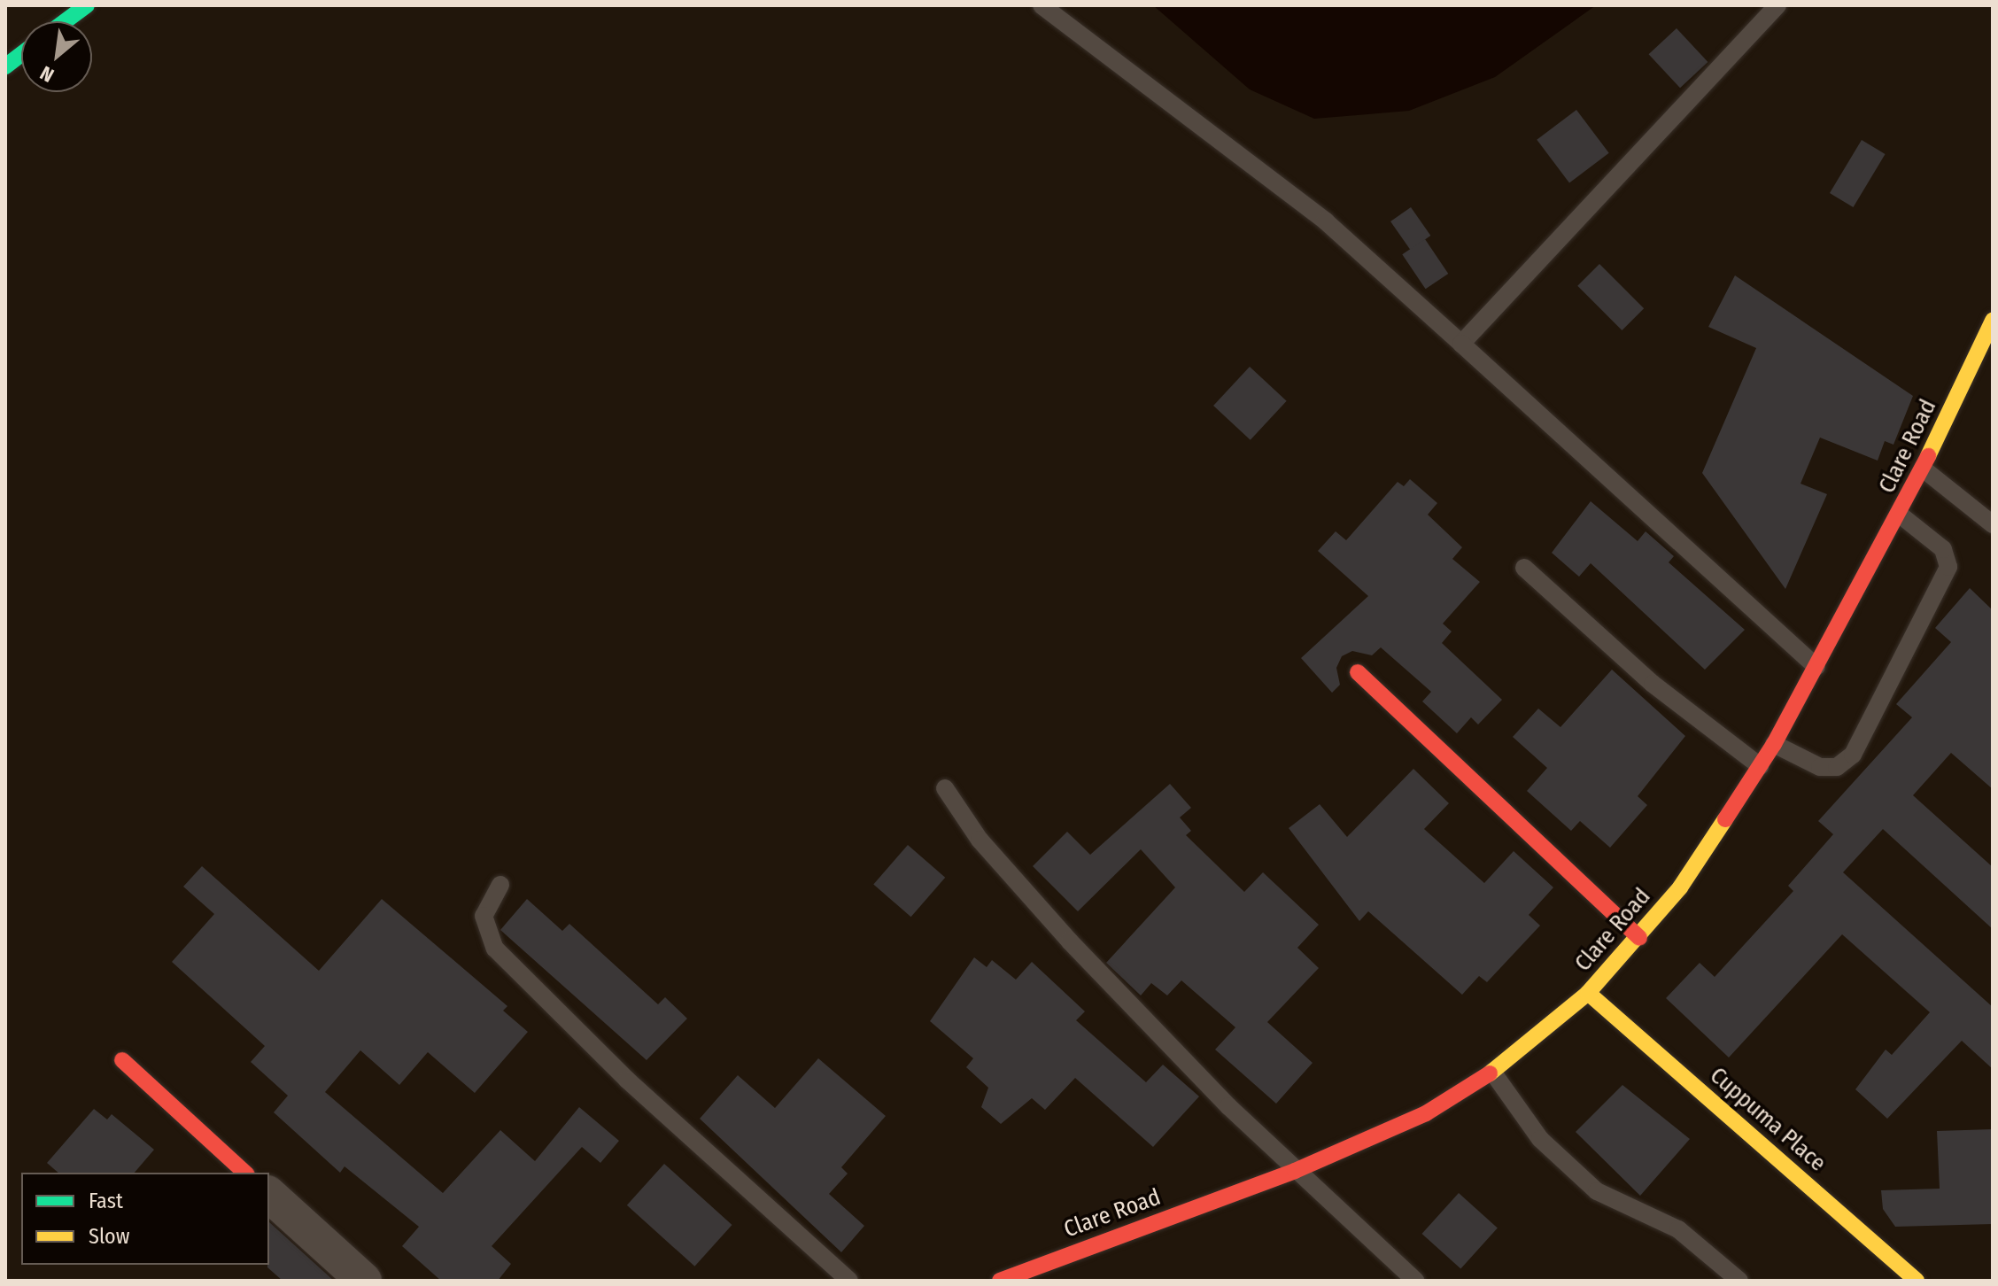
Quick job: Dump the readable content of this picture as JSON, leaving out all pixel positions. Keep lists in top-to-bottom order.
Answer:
{
  "streets": {
    "main road": ["Clare Road", "Cuppuma Place"]
  },
  "crossings": [
    ["Clare Road", "Cuppuma Place"]
  ],
  "legend": ["Fast", "Slow"],
  "north": "bottom left"
}
